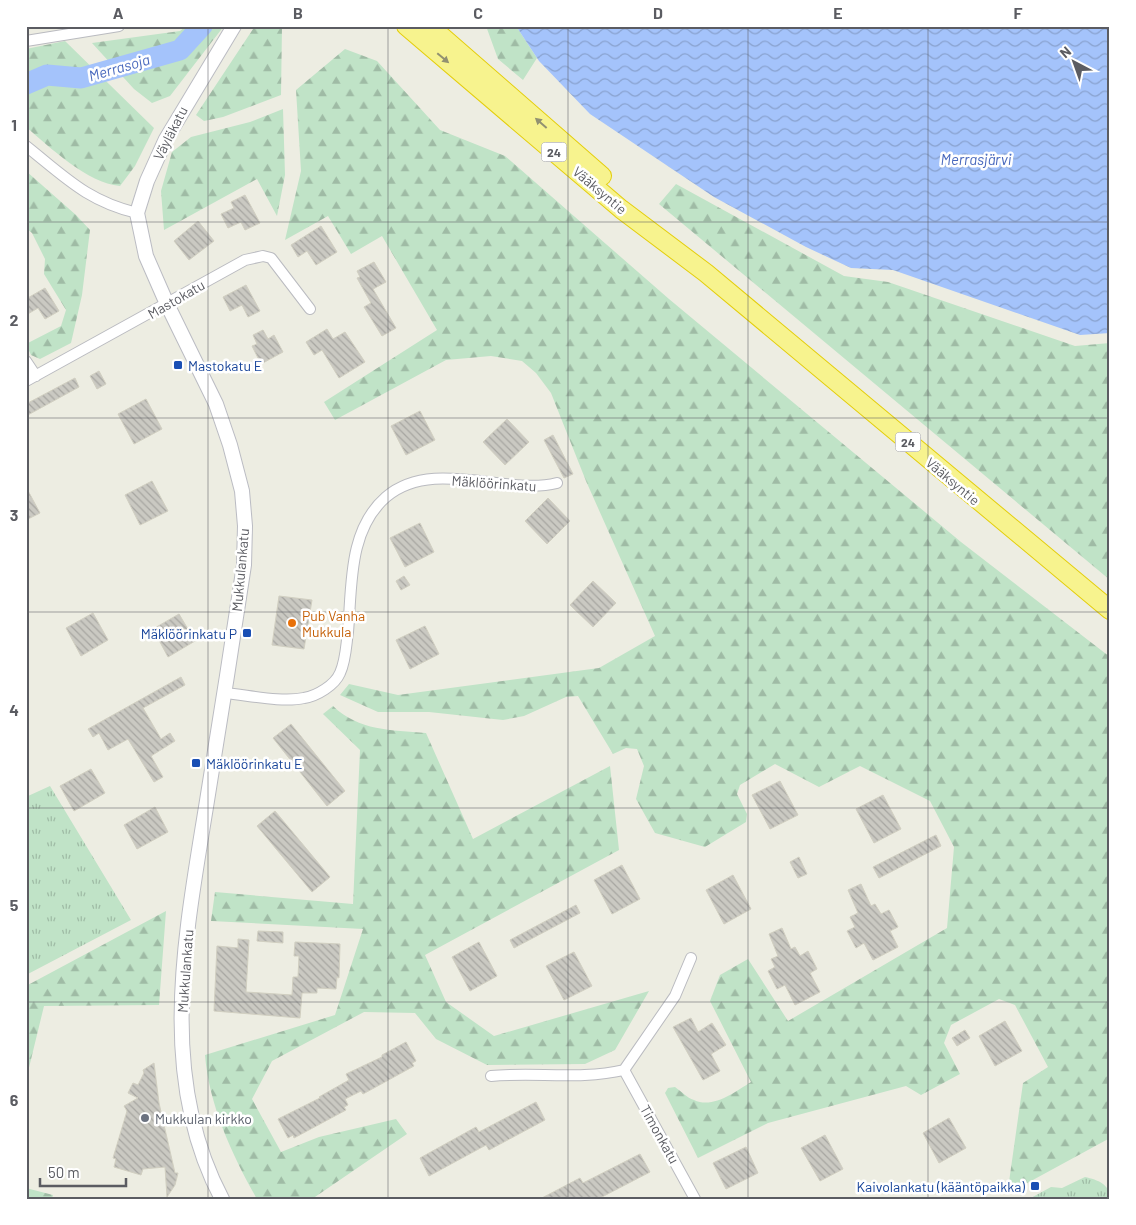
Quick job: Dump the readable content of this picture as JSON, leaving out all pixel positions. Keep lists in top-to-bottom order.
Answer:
{
  "streets": {
    "highway": ["24", "Vääksyntie"],
    "street": [
      "Väyläkatu",
      "Mastokatu",
      "Mäklöörinkatu",
      "Mukkulankatu",
      "Timonkatu"
    ]
  },
  "crossings": [
    ["Väyläkatu", "Mukkulankatu"],
    ["Mastokatu", "Mukkulankatu"],
    ["Mäklöörinkatu", "Mukkulankatu"]
  ],
  "water": ["Merrasoja", "Merrasjärvi"],
  "places": {
    "transit": [
      "Mastokatu E",
      "Mäklöörinkatu P",
      "Mäklöörinkatu E",
      "Kaivolankatu (kääntöpaikka)"
    ],
    "other": ["Pub Vanha Mukkula", "Mukkulan kirkko"]
  },
  "scale_bar": "50 m",
  "north": "top left",
  "grid": {
    "columns": [
      "A",
      "B",
      "C",
      "D",
      "E",
      "F"
    ],
    "rows": [
      "1",
      "2",
      "3",
      "4",
      "5",
      "6"
    ]
  }
}
